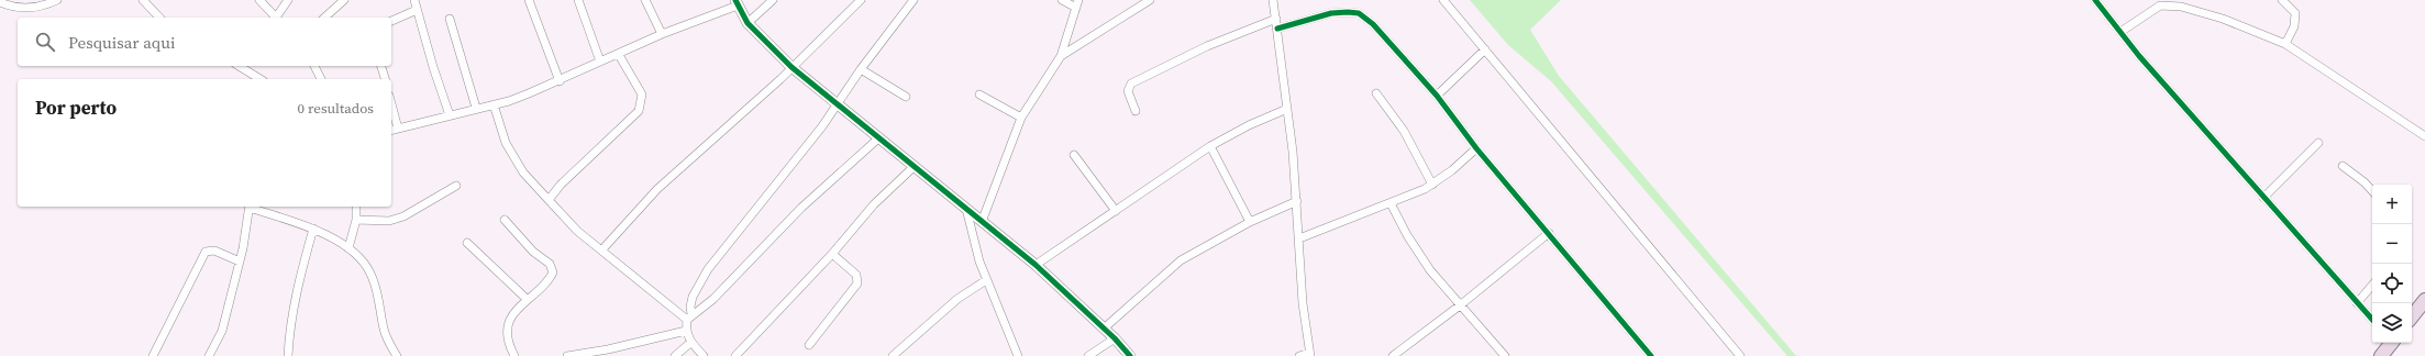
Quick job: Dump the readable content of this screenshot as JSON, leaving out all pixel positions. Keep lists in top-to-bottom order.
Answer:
{
  "page": {
    "search": "Pesquisar aqui",
    "heading": ["Por perto", "0 resultados"],
    "map_buttons": ["+", "−"]
  }
}
